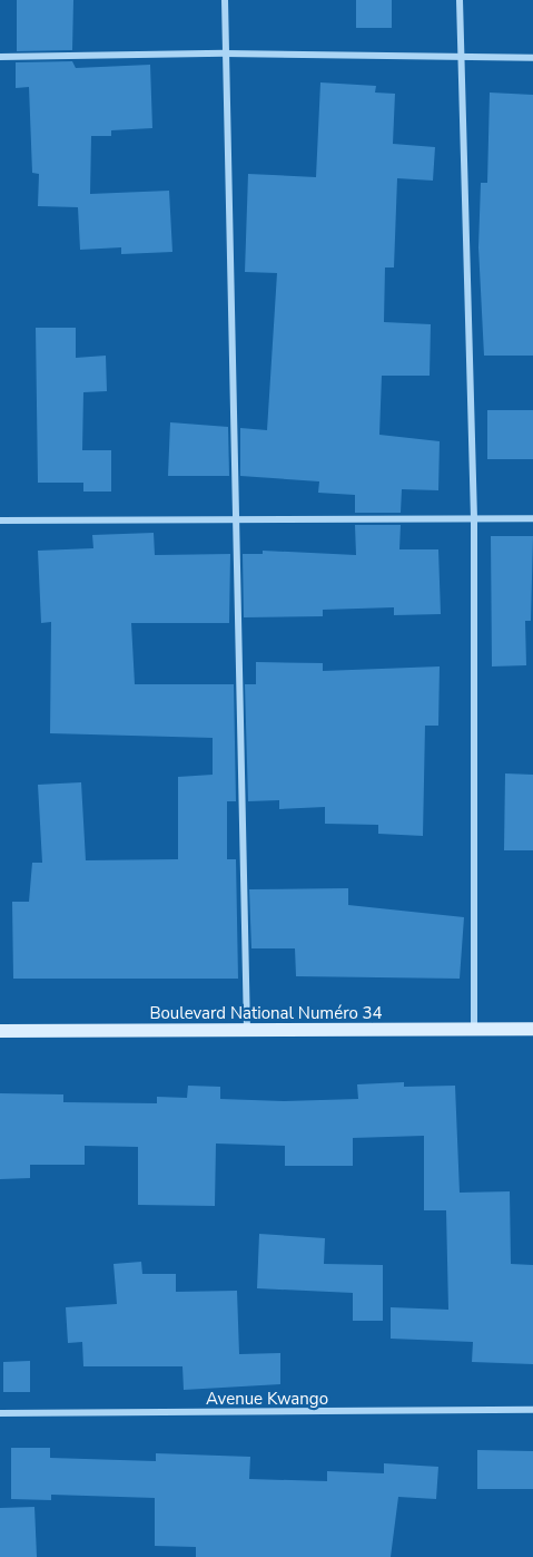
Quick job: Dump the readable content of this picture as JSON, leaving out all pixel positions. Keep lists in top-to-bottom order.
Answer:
{
  "streets": {
    "main road": ["Boulevard National Numéro 34"],
    "street": ["Avenue Kwango"]
  }
}
